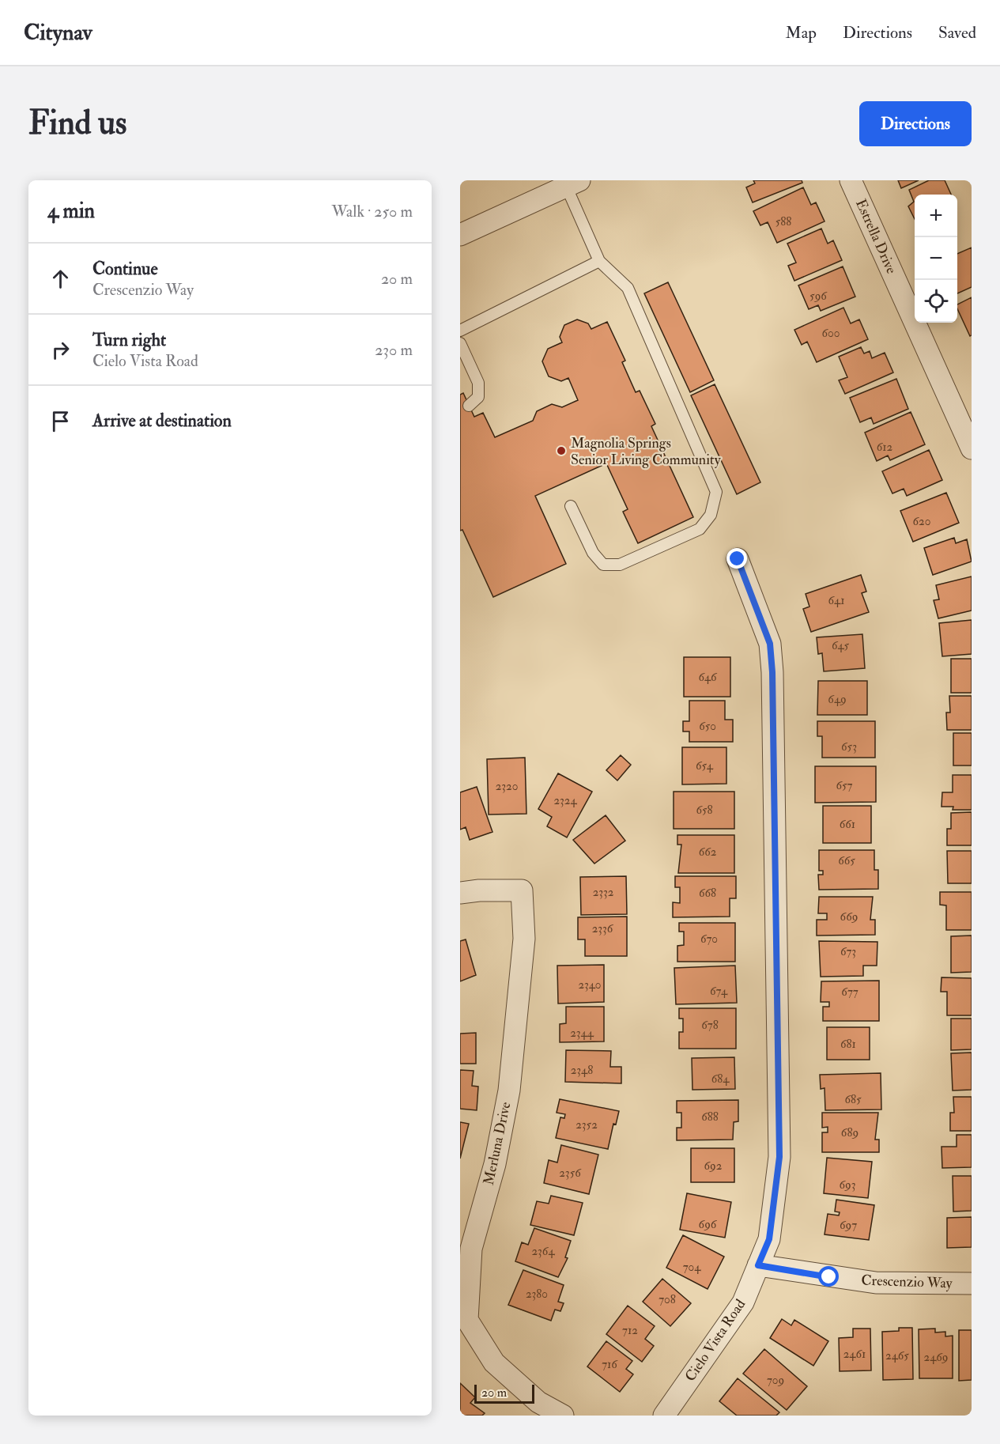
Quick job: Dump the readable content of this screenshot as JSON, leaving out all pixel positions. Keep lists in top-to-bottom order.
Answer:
{
  "streets": {
    "street": [
      "Estrella Drive",
      "Merluna Drive",
      "Crescenzio Way",
      "Cielo Vista Road"
    ]
  },
  "crossings": [
    ["Crescenzio Way", "Cielo Vista Road"]
  ],
  "places": ["Magnolia Springs Senior Living Community"],
  "house_numbers": [
    "588",
    "596",
    "600",
    "612",
    "620",
    "641",
    "645",
    "646",
    "649",
    "650",
    "653",
    "654",
    "657",
    "2320",
    "2324",
    "658",
    "661",
    "662",
    "665",
    "2332",
    "668",
    "669",
    "2336",
    "670",
    "673",
    "2340",
    "674",
    "677",
    "678",
    "2344",
    "681",
    "2348",
    "684",
    "685",
    "688",
    "2352",
    "689",
    "692",
    "2356",
    "693",
    "696",
    "697",
    "2364",
    "704",
    "2380",
    "708",
    "712",
    "2461",
    "2465",
    "2469",
    "716",
    "709"
  ],
  "scale_bar": "20 m",
  "page": {
    "header": "Citynav",
    "nav": ["Map", "Directions", "Saved"],
    "buttons": "Directions",
    "title": "Find us",
    "heading": ["4 min", "Walk · 250 m"],
    "map_buttons": ["+", "−"],
    "list": [
      ["Continue", "Crescenzio Way", "20 m"],
      ["Turn right", "Cielo Vista Road", "230 m"],
      "Arrive at destination"
    ],
    "scale": "20 m"
  }
}
